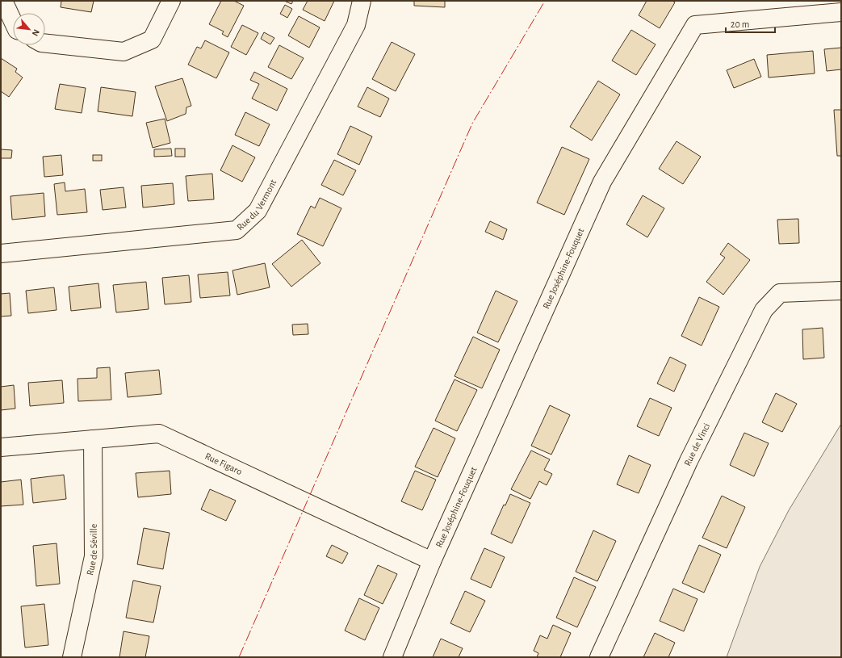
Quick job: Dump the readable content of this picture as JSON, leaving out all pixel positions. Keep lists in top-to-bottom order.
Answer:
{
  "streets": {
    "street": [
      "Rue du Vermont",
      "Rue Joséphine-Fouquet",
      "Rue de Vinci",
      "Rue Figaro",
      "Rue de Séville"
    ]
  },
  "crossings": [
    ["Rue Joséphine-Fouquet", "Rue Figaro"],
    ["Rue Figaro", "Rue de Séville"]
  ],
  "scale_bar": "20 m",
  "north": "bottom right"
}
